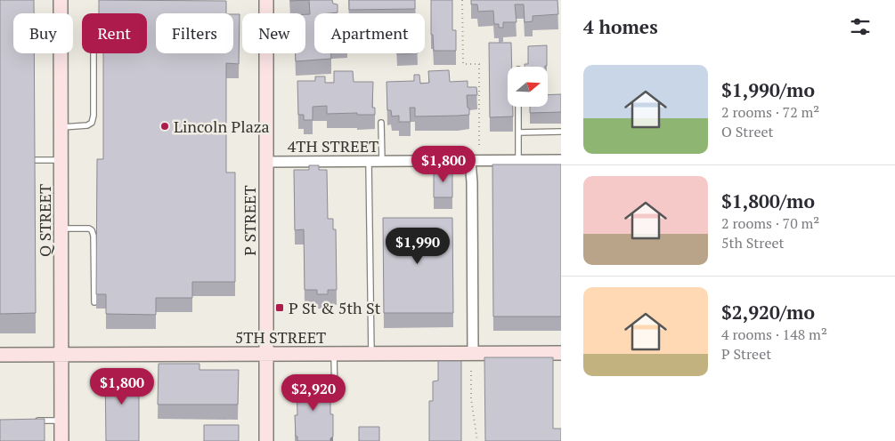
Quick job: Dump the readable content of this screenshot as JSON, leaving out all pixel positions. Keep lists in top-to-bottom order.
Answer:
{
  "streets": {
    "main road": ["Q STREET", "P STREET", "5TH STREET"],
    "street": ["4TH STREET"]
  },
  "crossings": [
    ["4TH STREET", "P STREET"],
    ["Q STREET", "5TH STREET"],
    ["P STREET", "5TH STREET"]
  ],
  "places": {
    "other": ["Lincoln Plaza"],
    "transit": ["P St & 5th St"]
  },
  "north": "right",
  "page": {
    "heading": "4 homes",
    "chip": [
      "Buy",
      "Rent",
      "Filters",
      "New",
      "Apartment"
    ],
    "list": [
      {
        "name": "$1,990/mo",
        "note": "2 rooms · 72 m² · O Street"
      },
      {
        "name": "$1,800/mo",
        "note": "2 rooms · 70 m² · 5th Street"
      },
      {
        "name": "$2,920/mo",
        "note": "4 rooms · 148 m² · P Street"
      }
    ],
    "price": [
      "$1,800",
      "$1,990",
      "$1,800",
      "$2,920"
    ]
  }
}
